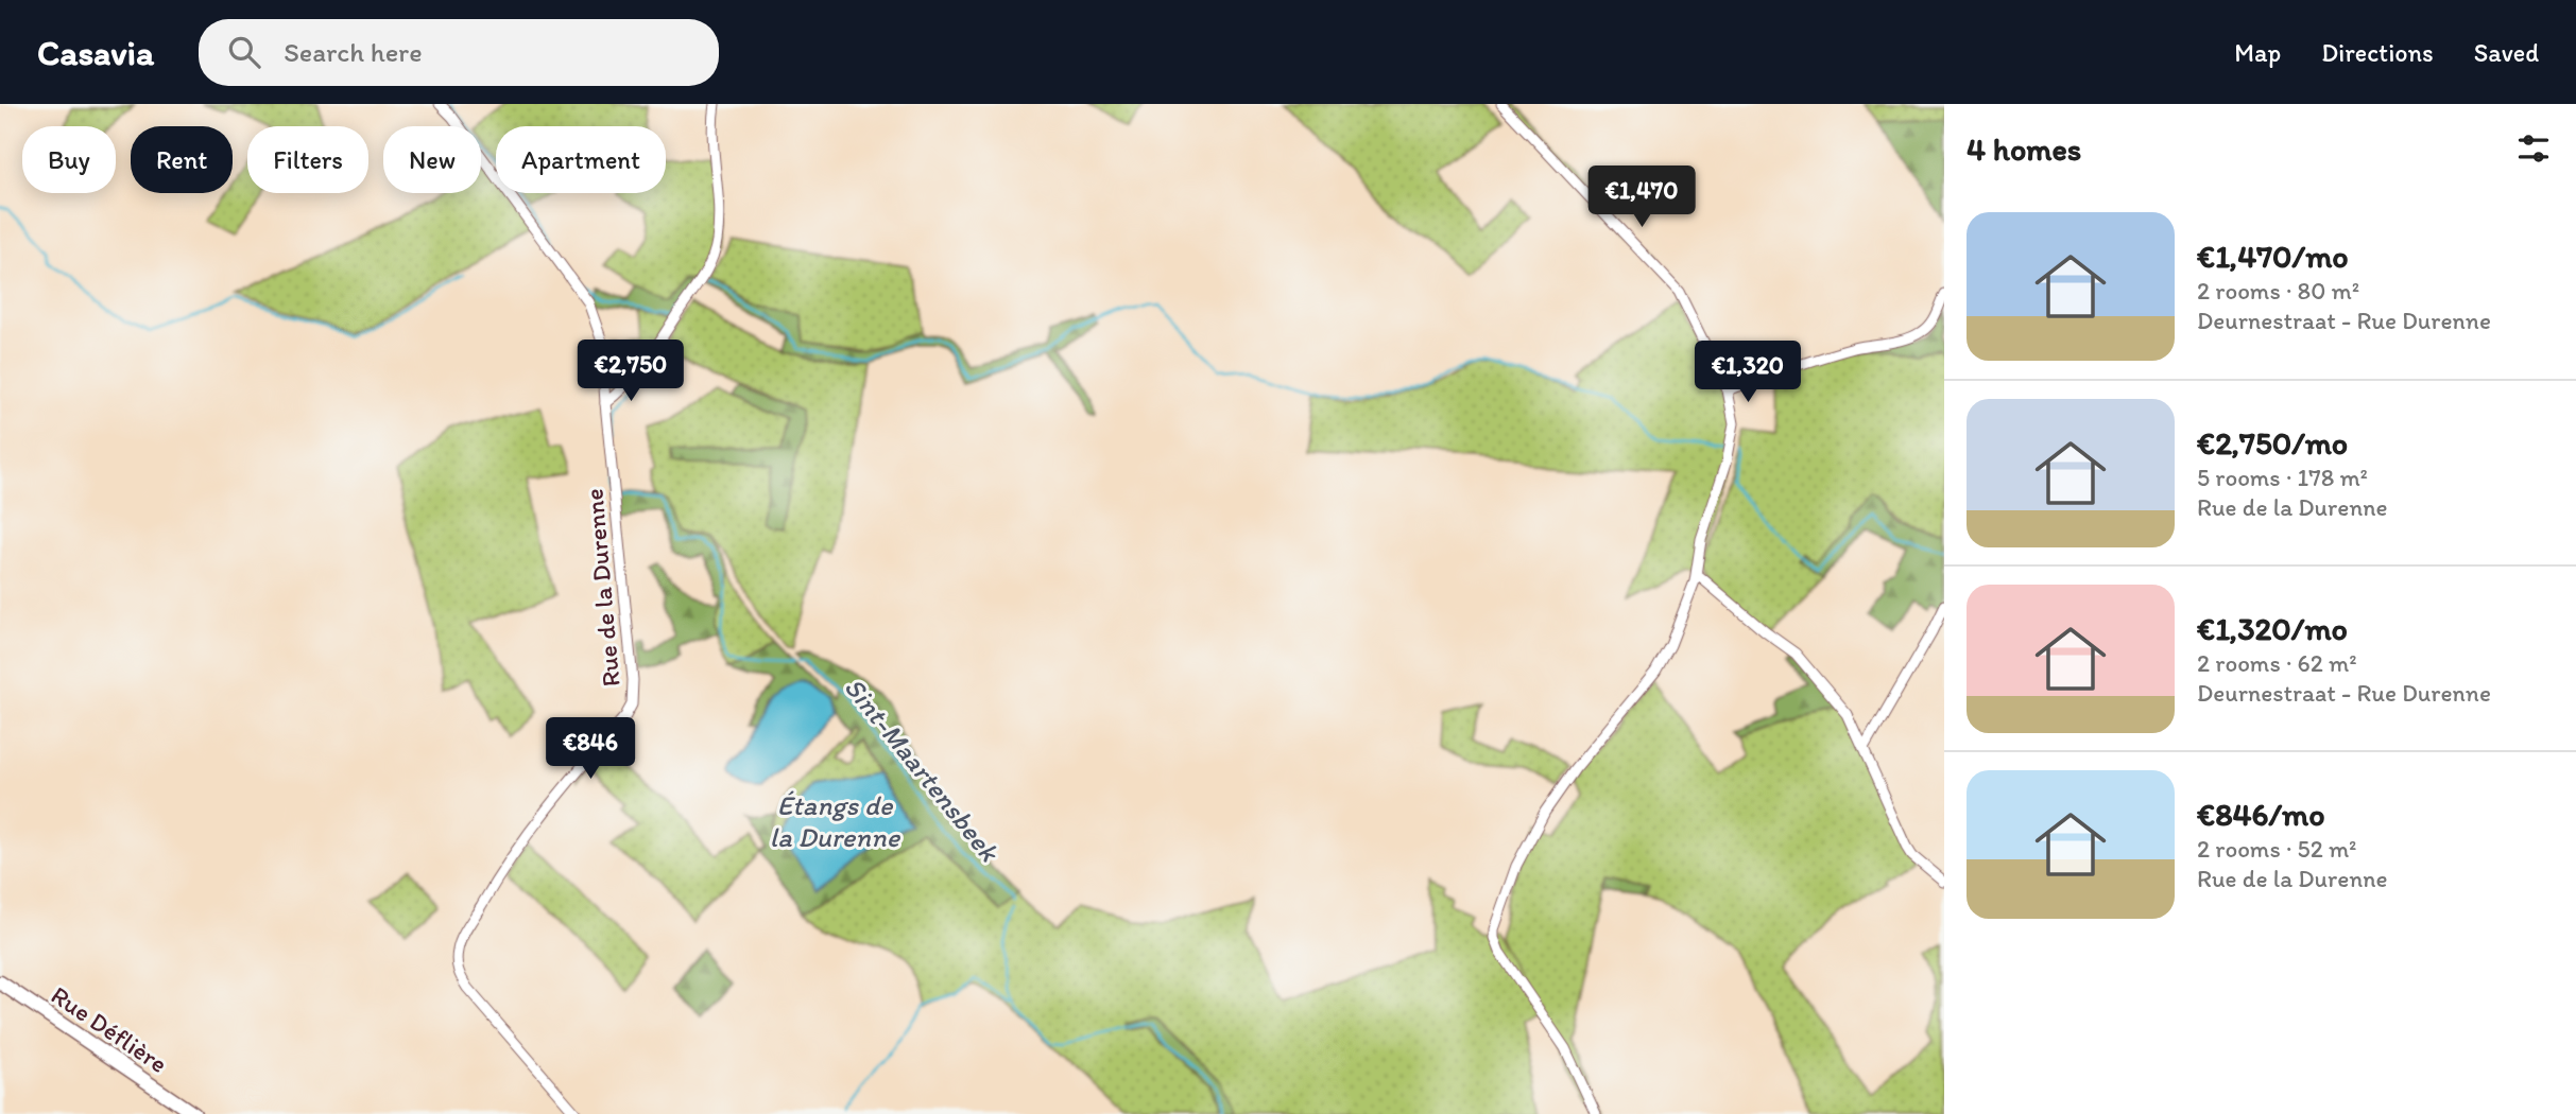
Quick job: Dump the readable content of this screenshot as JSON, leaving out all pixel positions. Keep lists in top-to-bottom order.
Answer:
{
  "streets": {
    "street": ["Rue de la Durenne", "Rue Déflière"]
  },
  "water": ["Sint-Maartensbeek", "Étangs de la Durenne"],
  "page": {
    "header": "Casavia",
    "search": "Search here",
    "nav": ["Map", "Directions", "Saved"],
    "heading": "4 homes",
    "chip": [
      "Buy",
      "Rent",
      "Filters",
      "New",
      "Apartment"
    ],
    "price": [
      "€1,470",
      "€2,750",
      "€1,320",
      "€846"
    ],
    "list": [
      {
        "name": "€1,470/mo",
        "note": "2 rooms · 80 m² · Deurnestraat - Rue Durenne"
      },
      {
        "name": "€2,750/mo",
        "note": "5 rooms · 178 m² · Rue de la Durenne"
      },
      {
        "name": "€1,320/mo",
        "note": "2 rooms · 62 m² · Deurnestraat - Rue Durenne"
      },
      {
        "name": "€846/mo",
        "note": "2 rooms · 52 m² · Rue de la Durenne"
      }
    ]
  }
}
